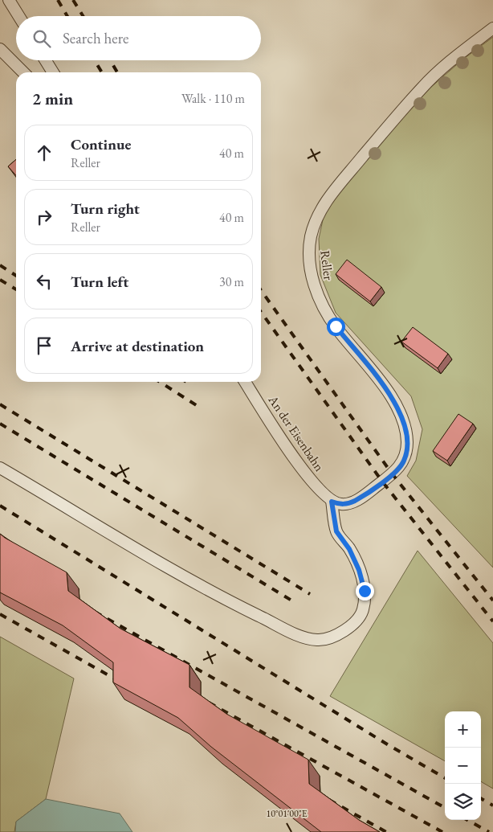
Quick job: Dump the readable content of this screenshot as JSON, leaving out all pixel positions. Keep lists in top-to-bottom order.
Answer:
{
  "streets": {
    "lane": ["Reller", "An der Eisenbahn"]
  },
  "crossings": [
    ["Reller", "An der Eisenbahn"]
  ],
  "page": {
    "search": "Search here",
    "heading": ["2 min", "Walk · 110 m"],
    "list": [
      ["Continue", "Reller", "40 m"],
      ["Turn right", "Reller", "40 m"],
      ["Turn left", "30 m"],
      "Arrive at destination"
    ],
    "map_buttons": ["+", "−"]
  },
  "coordinates": ["10°01'00\"E"]
}
